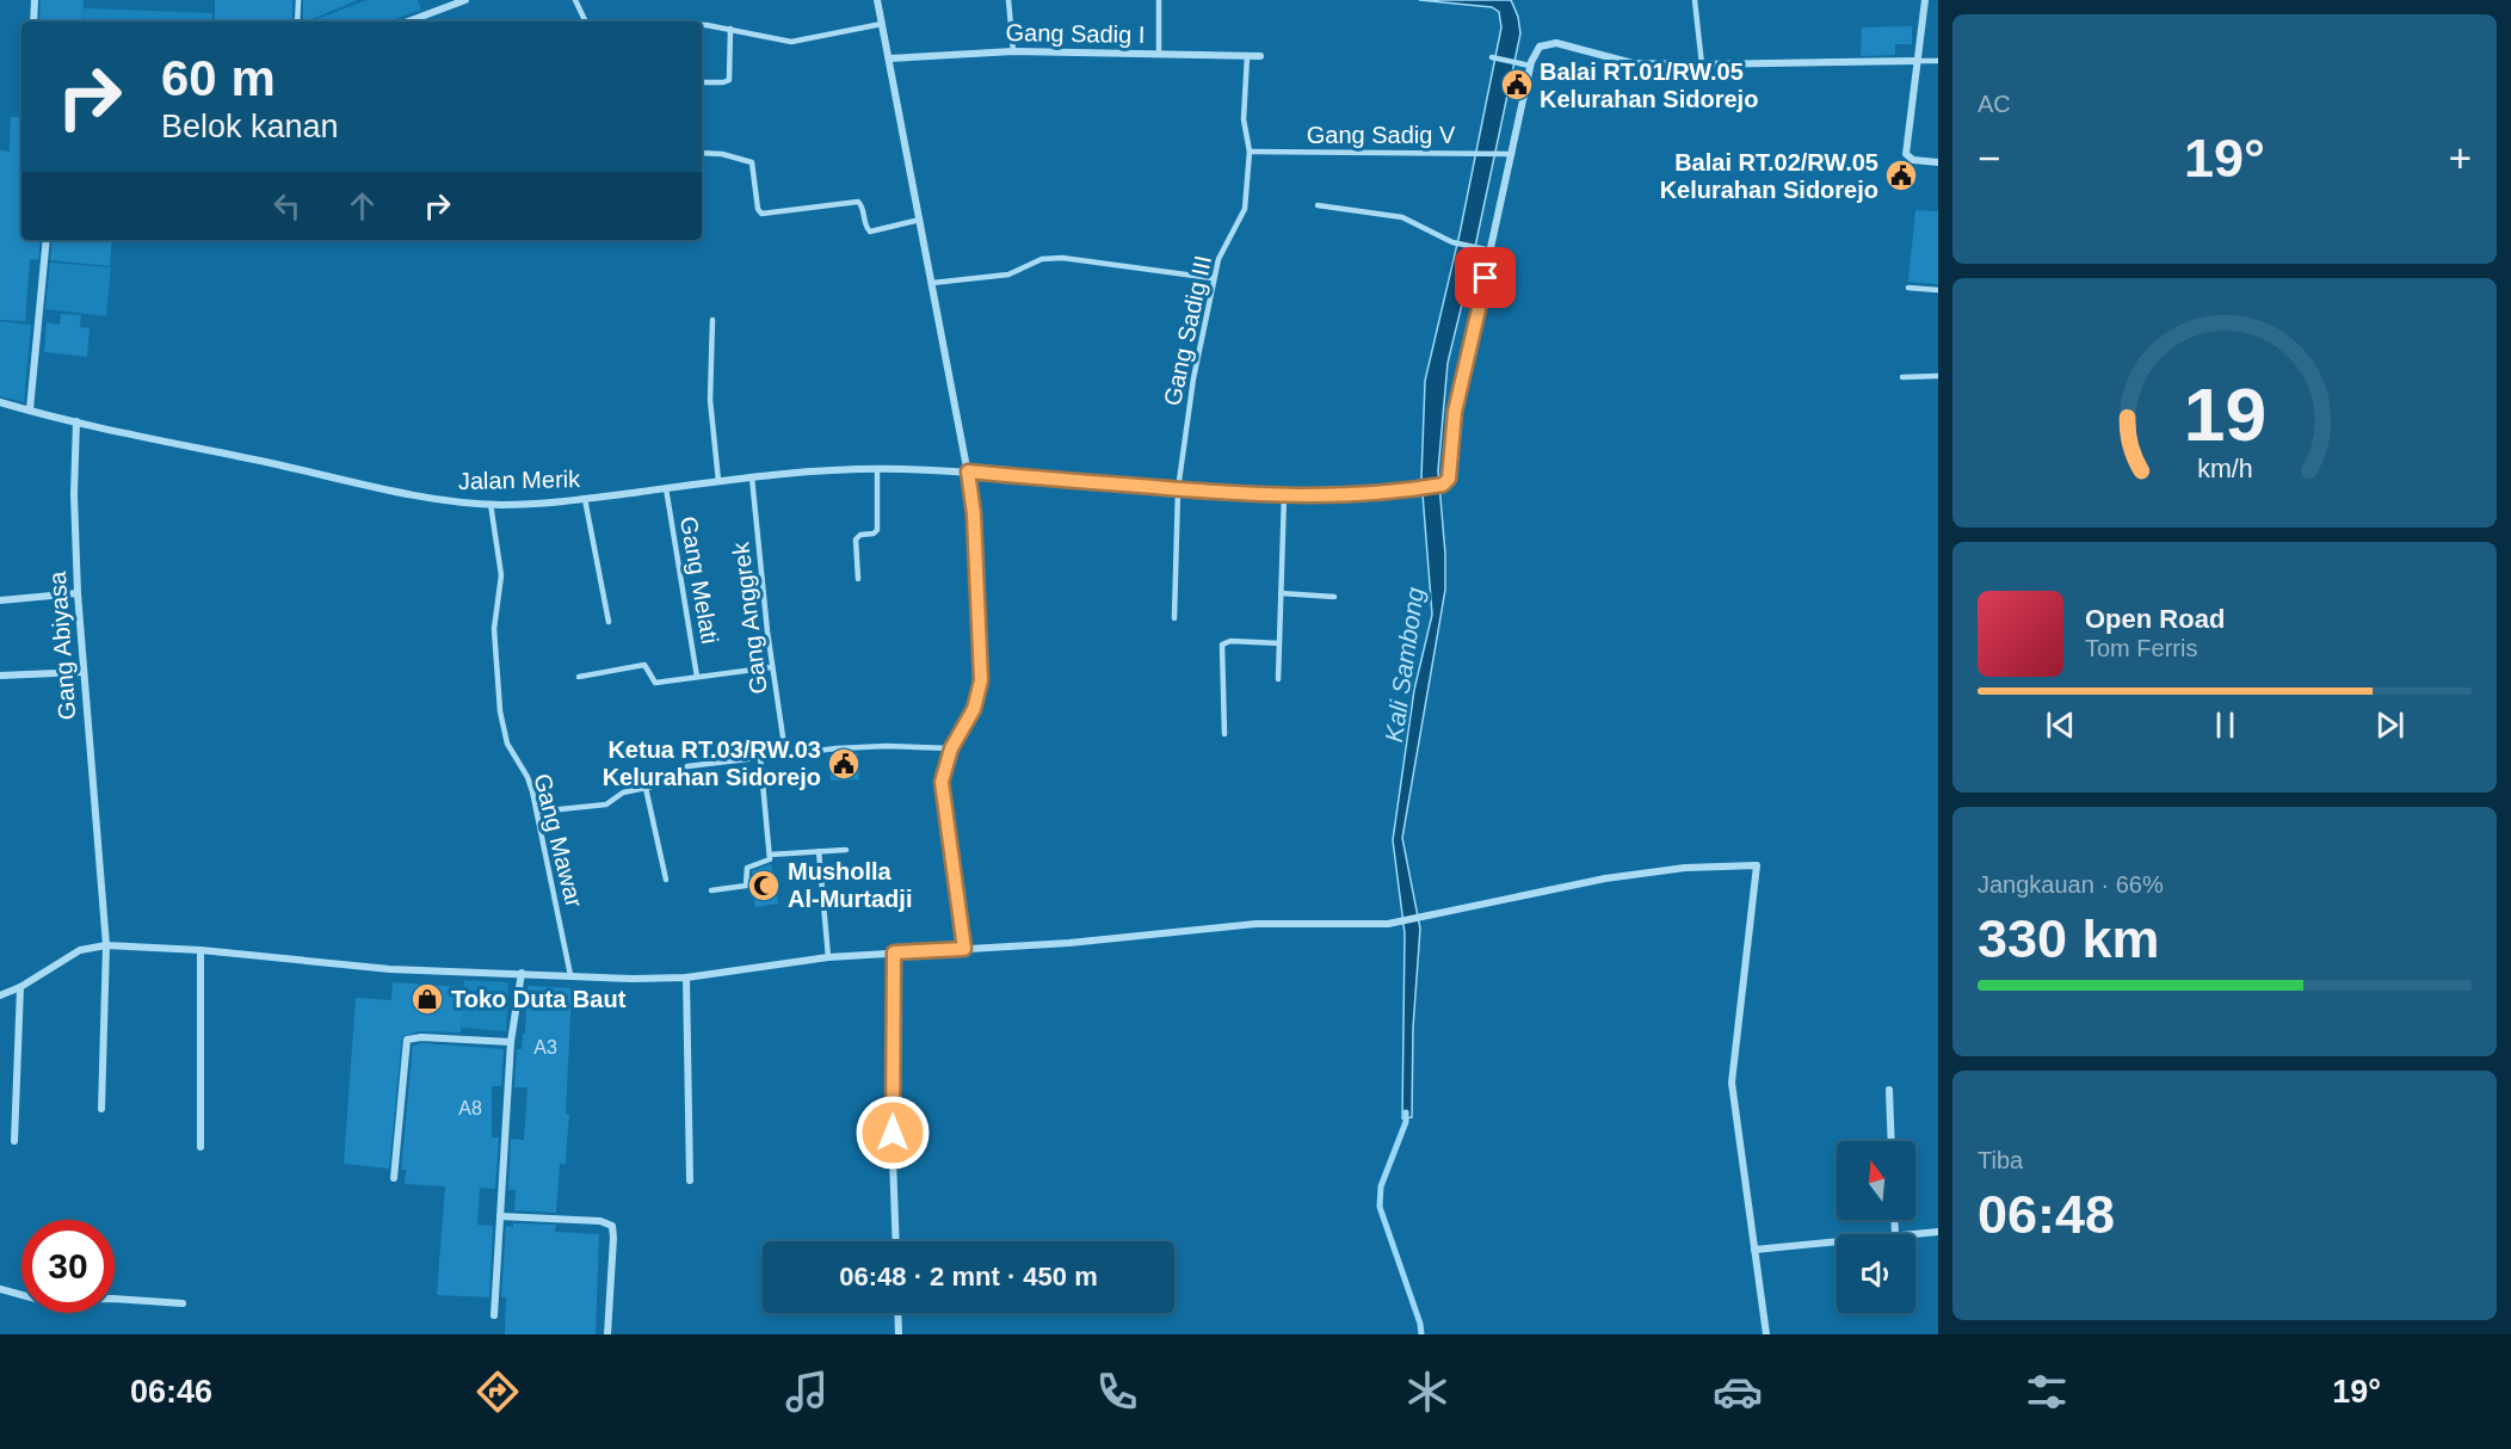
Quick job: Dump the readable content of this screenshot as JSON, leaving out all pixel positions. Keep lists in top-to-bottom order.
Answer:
{
  "streets": {
    "street": ["Gang Sadig I", "Jalan Merik", "Gang Abiyasa"],
    "lane": [
      "Gang Sadig V",
      "Gang Sadig III",
      "Gang Melati",
      "Gang Anggrek",
      "Gang Mawar"
    ]
  },
  "crossings": [
    ["Gang Sadig I", "Gang Sadig III"],
    ["Gang Sadig V", "Gang Sadig III"],
    ["Gang Sadig III", "Jalan Merik"],
    ["Jalan Merik", "Gang Melati"],
    ["Jalan Merik", "Gang Anggrek"],
    ["Jalan Merik", "Gang Abiyasa"],
    ["Jalan Merik", "Gang Mawar"]
  ],
  "water": ["Kali Sambong"],
  "places": {
    "public building": ["Balai RT.01/RW.05 Kelurahan Sidorejo", "Balai RT.02/RW.05 Kelurahan Sidorejo", "Ketua RT.03/RW.03 Kelurahan Sidorejo"],
    "mosque": ["Musholla Al-Murtadji"],
    "shop": ["Toko Duta Baut"]
  },
  "house_numbers": ["A3", "A8"],
  "north": "top",
  "page": {
    "tile": [
      "AC",
      ["Jangkauan · 66%", "330 km"],
      ["Tiba", "06:48"]
    ],
    "turn": ["60 m", "Belok kanan"],
    "heat": ["−", "19°", "+"],
    "song": ["Open Road", "Tom Ferris"],
    "limit": "30",
    "trip": "06:48 · 2 mnt · 450 m",
    "tabs": ["06:46", "19°"],
    "gauge": ["19", "km/h"]
  }
}
